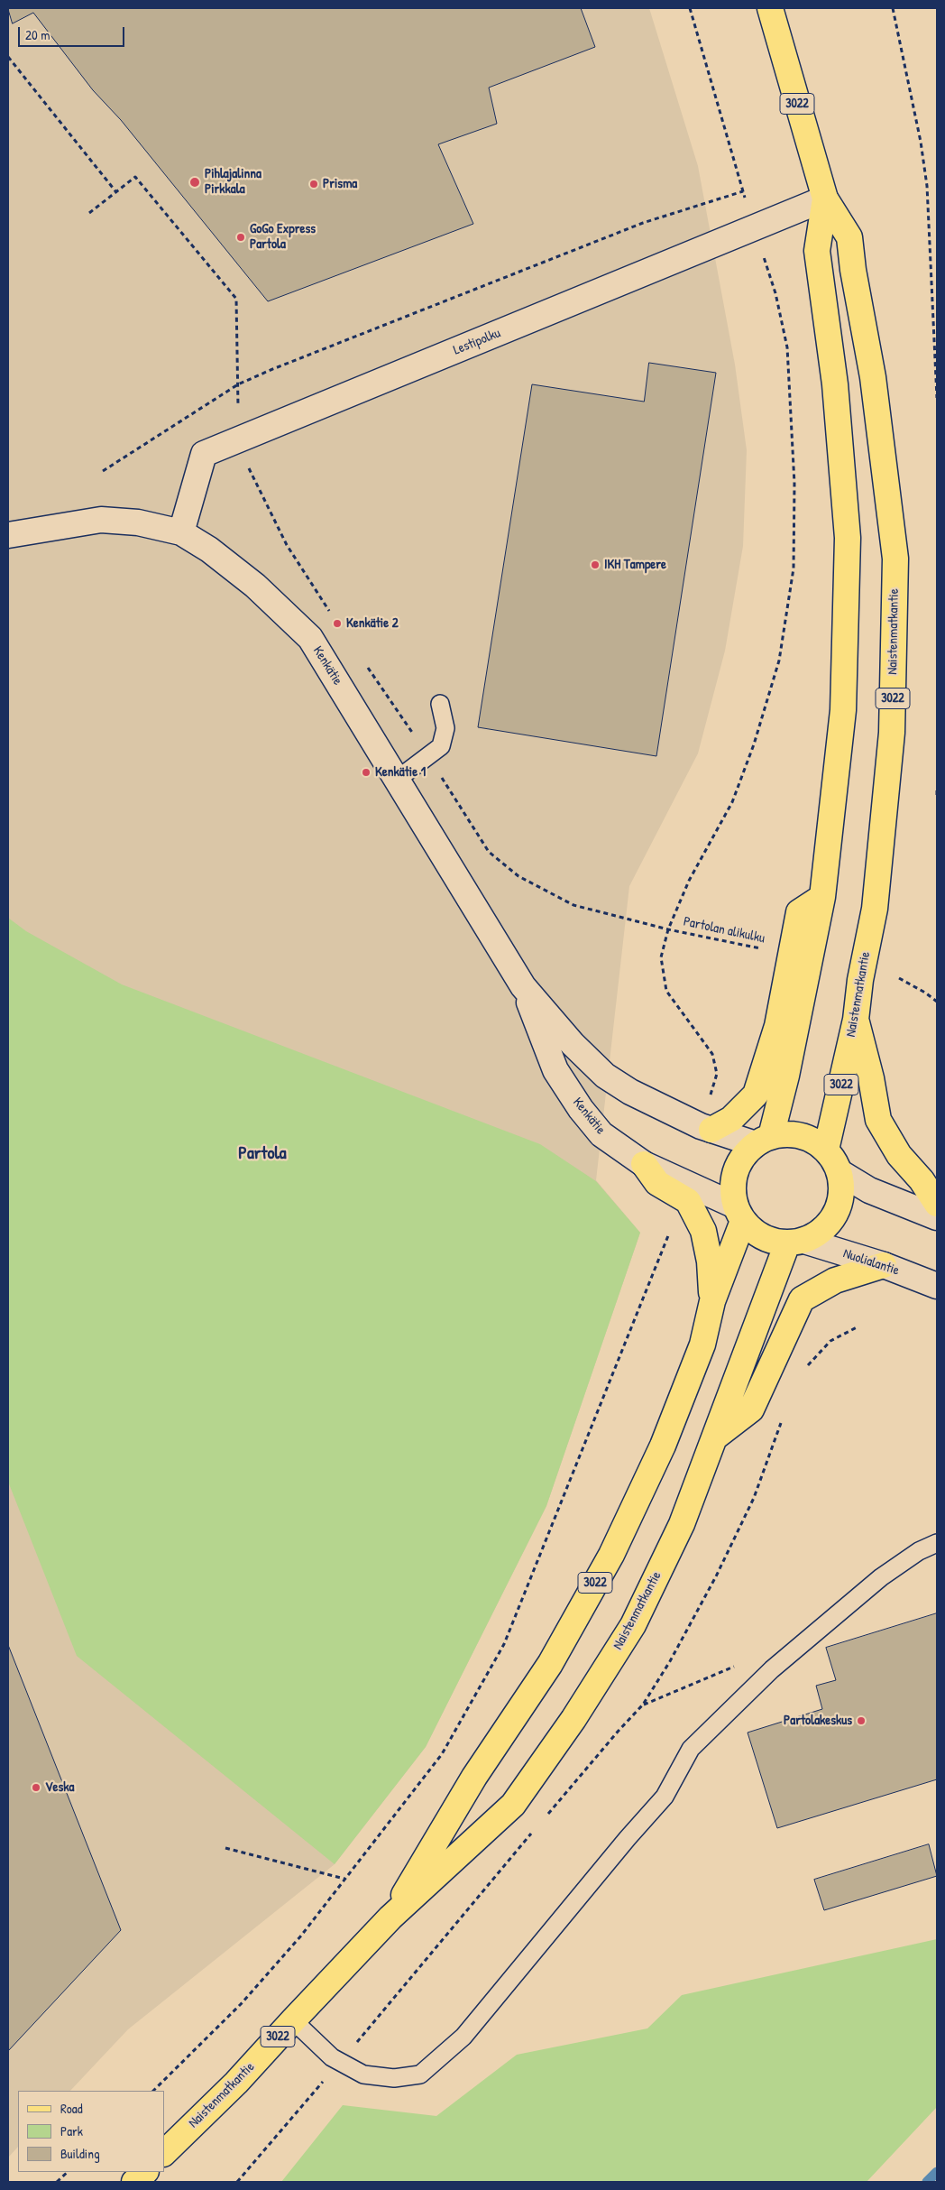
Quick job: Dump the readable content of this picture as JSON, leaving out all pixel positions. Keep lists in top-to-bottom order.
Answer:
{
  "streets": {
    "main road": ["3022", "Naistenmatkantie"],
    "street": ["Lestipolku", "Kenkätie", "Nuolialantie"],
    "path": ["Partolan alikulku"]
  },
  "crossings": [
    ["Lestipolku", "Naistenmatkantie"],
    ["Lestipolku", "Kenkätie"],
    ["Naistenmatkantie", "Kenkätie"],
    ["Naistenmatkantie", "Nuolialantie"],
    ["Kenkätie", "Nuolialantie"]
  ],
  "districts": ["Partola"],
  "places": [
    "Pihlajalinna Pirkkala",
    "Prisma",
    "GoGo Express Partola",
    "IKH Tampere",
    "Kenkätie 2",
    "Kenkätie 1",
    "Partolakeskus",
    "Veska"
  ],
  "legend": ["Road", "Park", "Building"],
  "scale_bar": "20 m"
}
